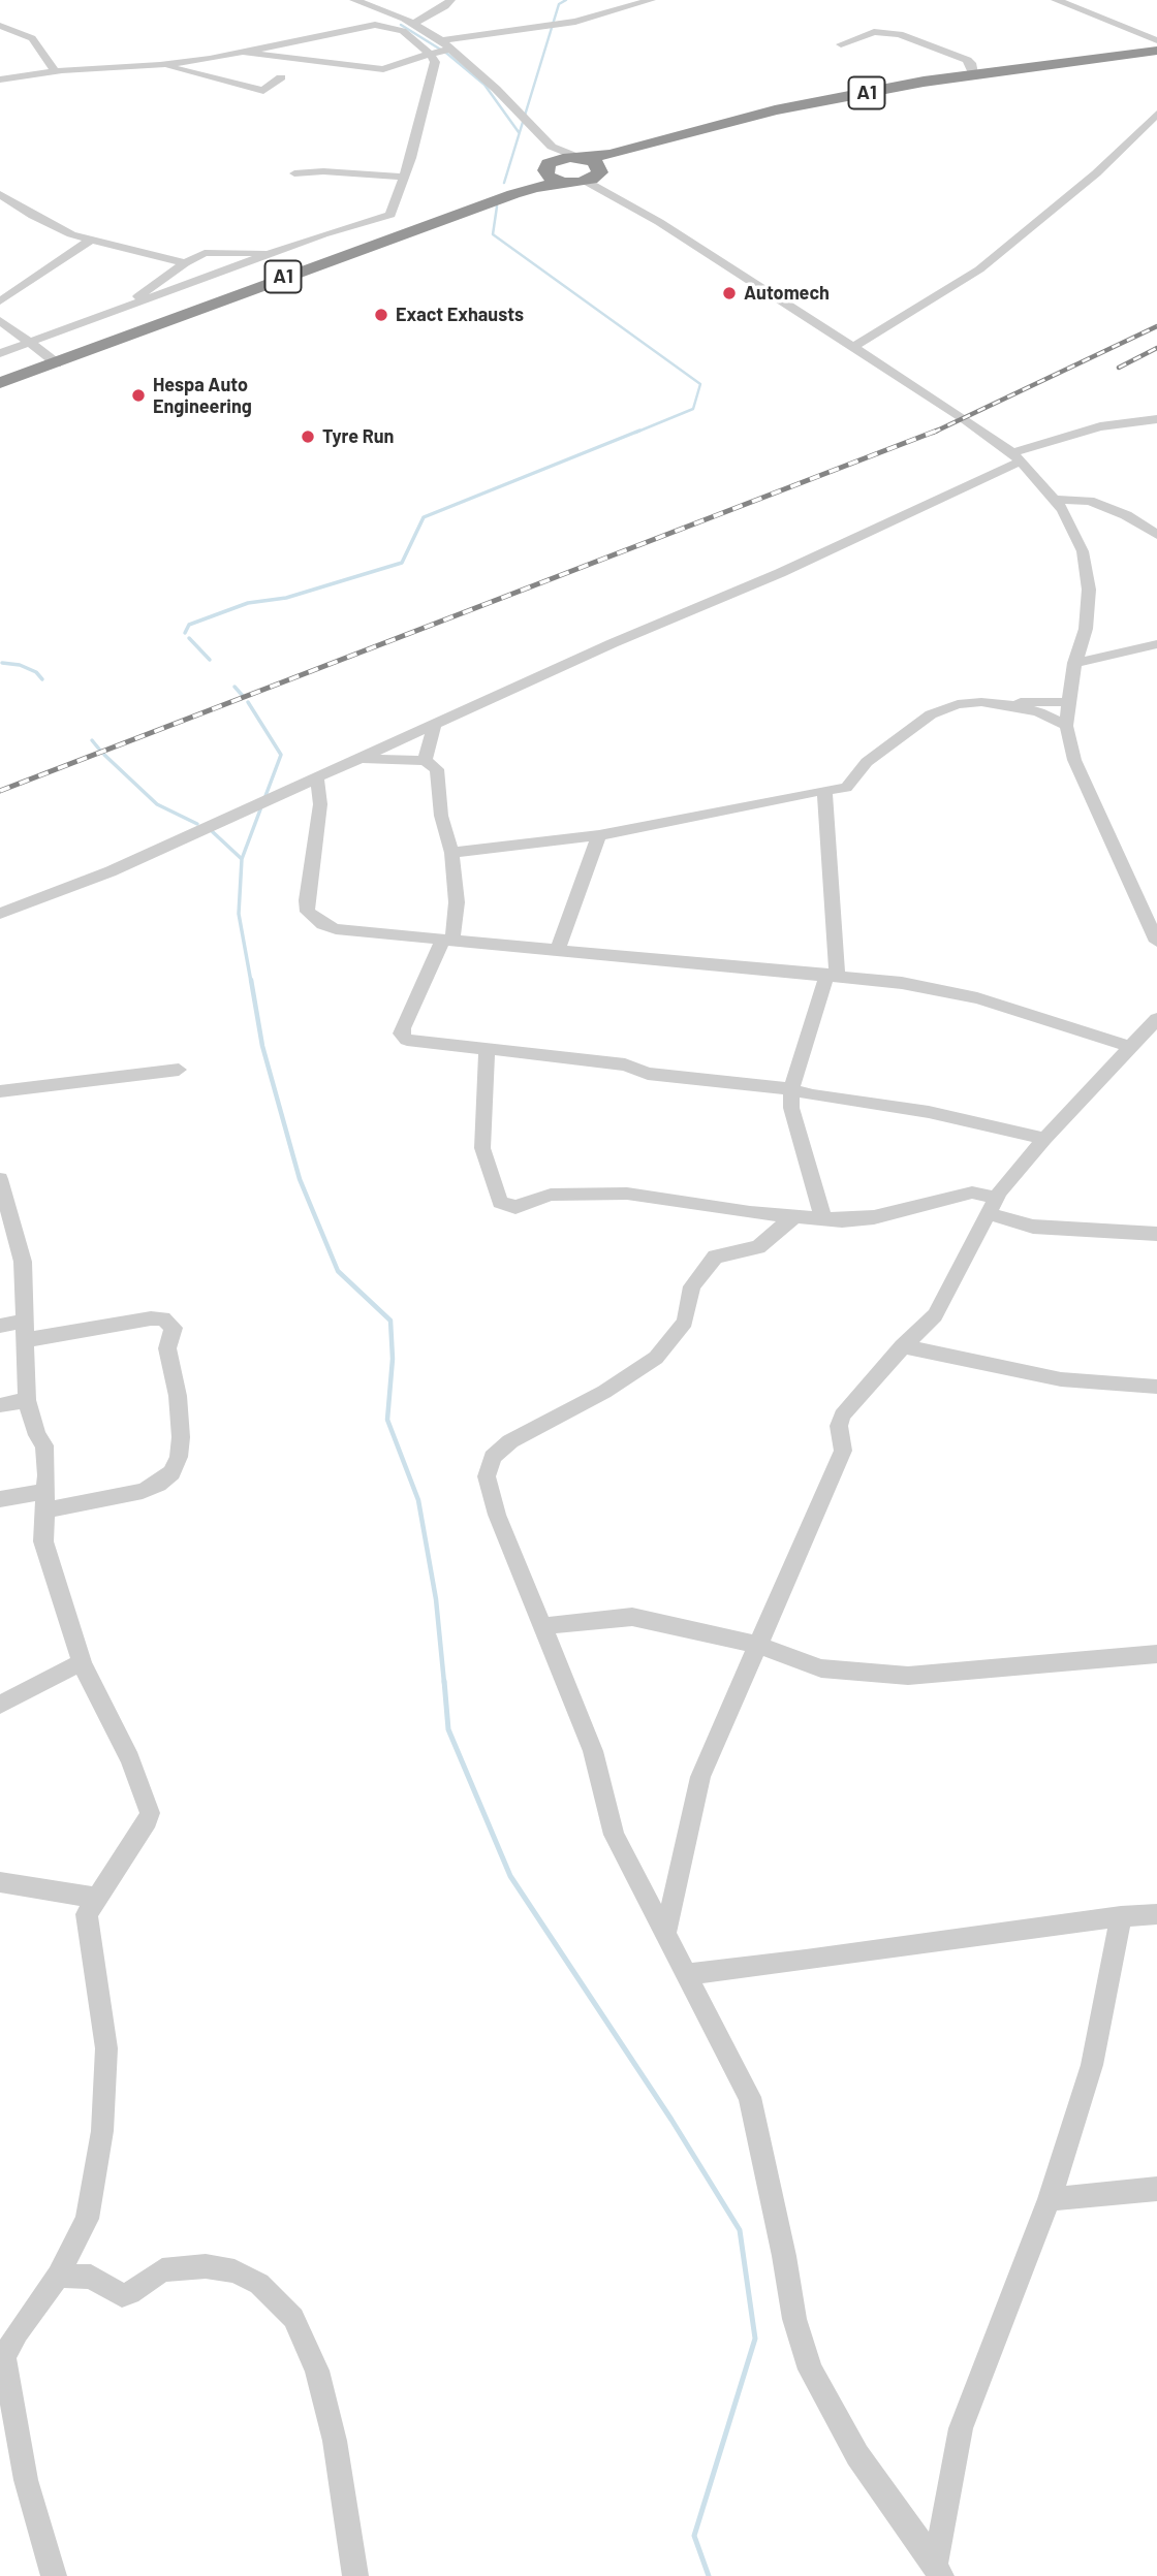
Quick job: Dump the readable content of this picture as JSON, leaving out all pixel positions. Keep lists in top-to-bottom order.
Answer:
{
  "streets": {
    "highway": ["A1"]
  },
  "places": [
    "Automech",
    "Exact Exhausts",
    "Hespa Auto Engineering",
    "Tyre Run"
  ]
}
